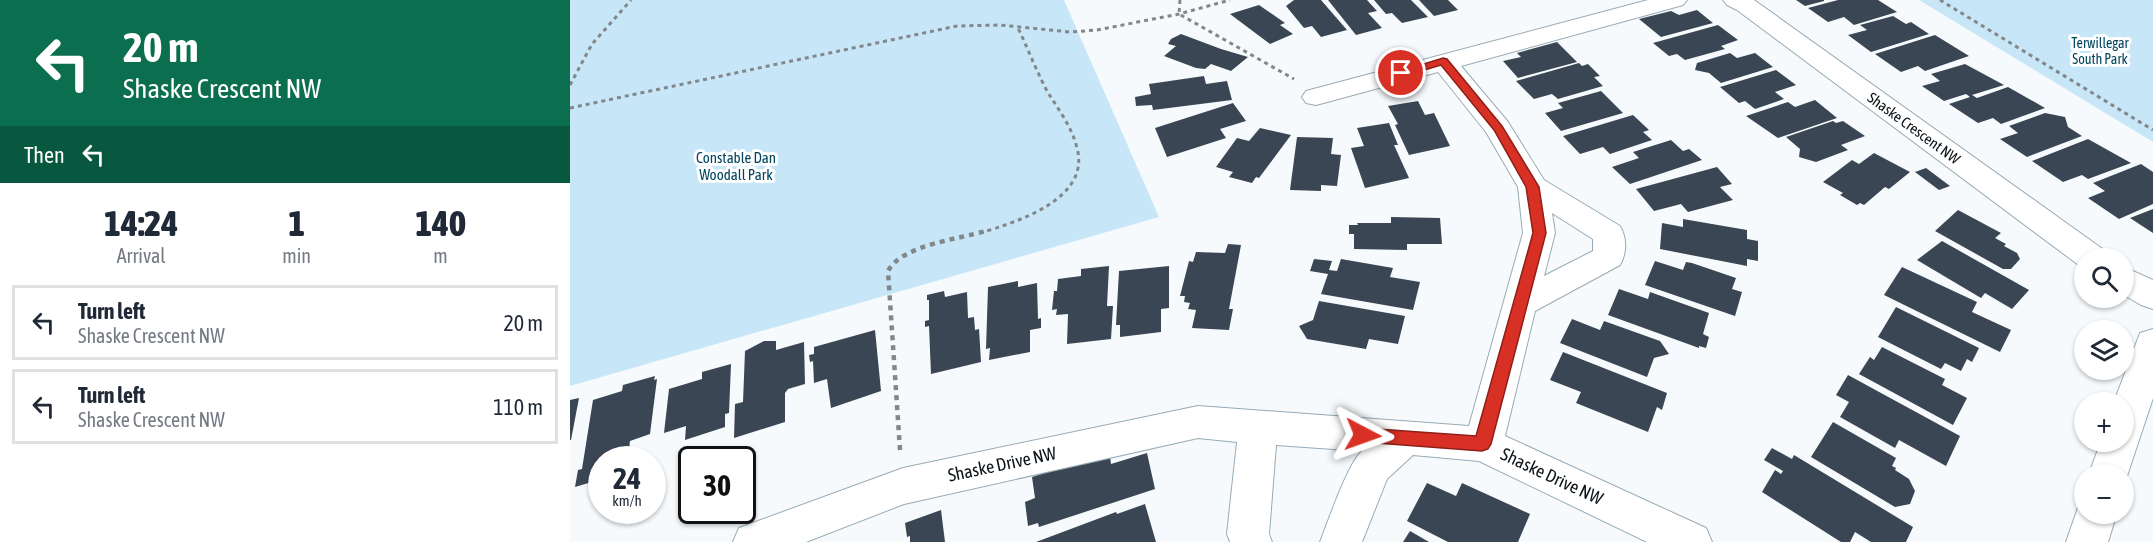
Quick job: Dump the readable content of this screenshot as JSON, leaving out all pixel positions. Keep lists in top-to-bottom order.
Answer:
{
  "streets": {
    "street": ["Shaske Crescent NW", "Shaske Drive NW"]
  },
  "parks": ["Terwillegar South Park", "Constable Dan Woodall Park"],
  "page": {
    "turn": ["20 m", "Shaske Crescent NW"],
    "then": "Then",
    "eta": [
      "14:24",
      "Arrival",
      "1",
      "min",
      "140",
      "m"
    ],
    "map_buttons": ["+", "−"],
    "list": [
      {
        "name": "Turn left",
        "note": "Shaske Crescent NW",
        "value": "20 m"
      },
      {
        "name": "Turn left",
        "note": "Shaske Crescent NW",
        "value": "110 m"
      }
    ],
    "speed": "24 km/h",
    "limit": "30"
  }
}
